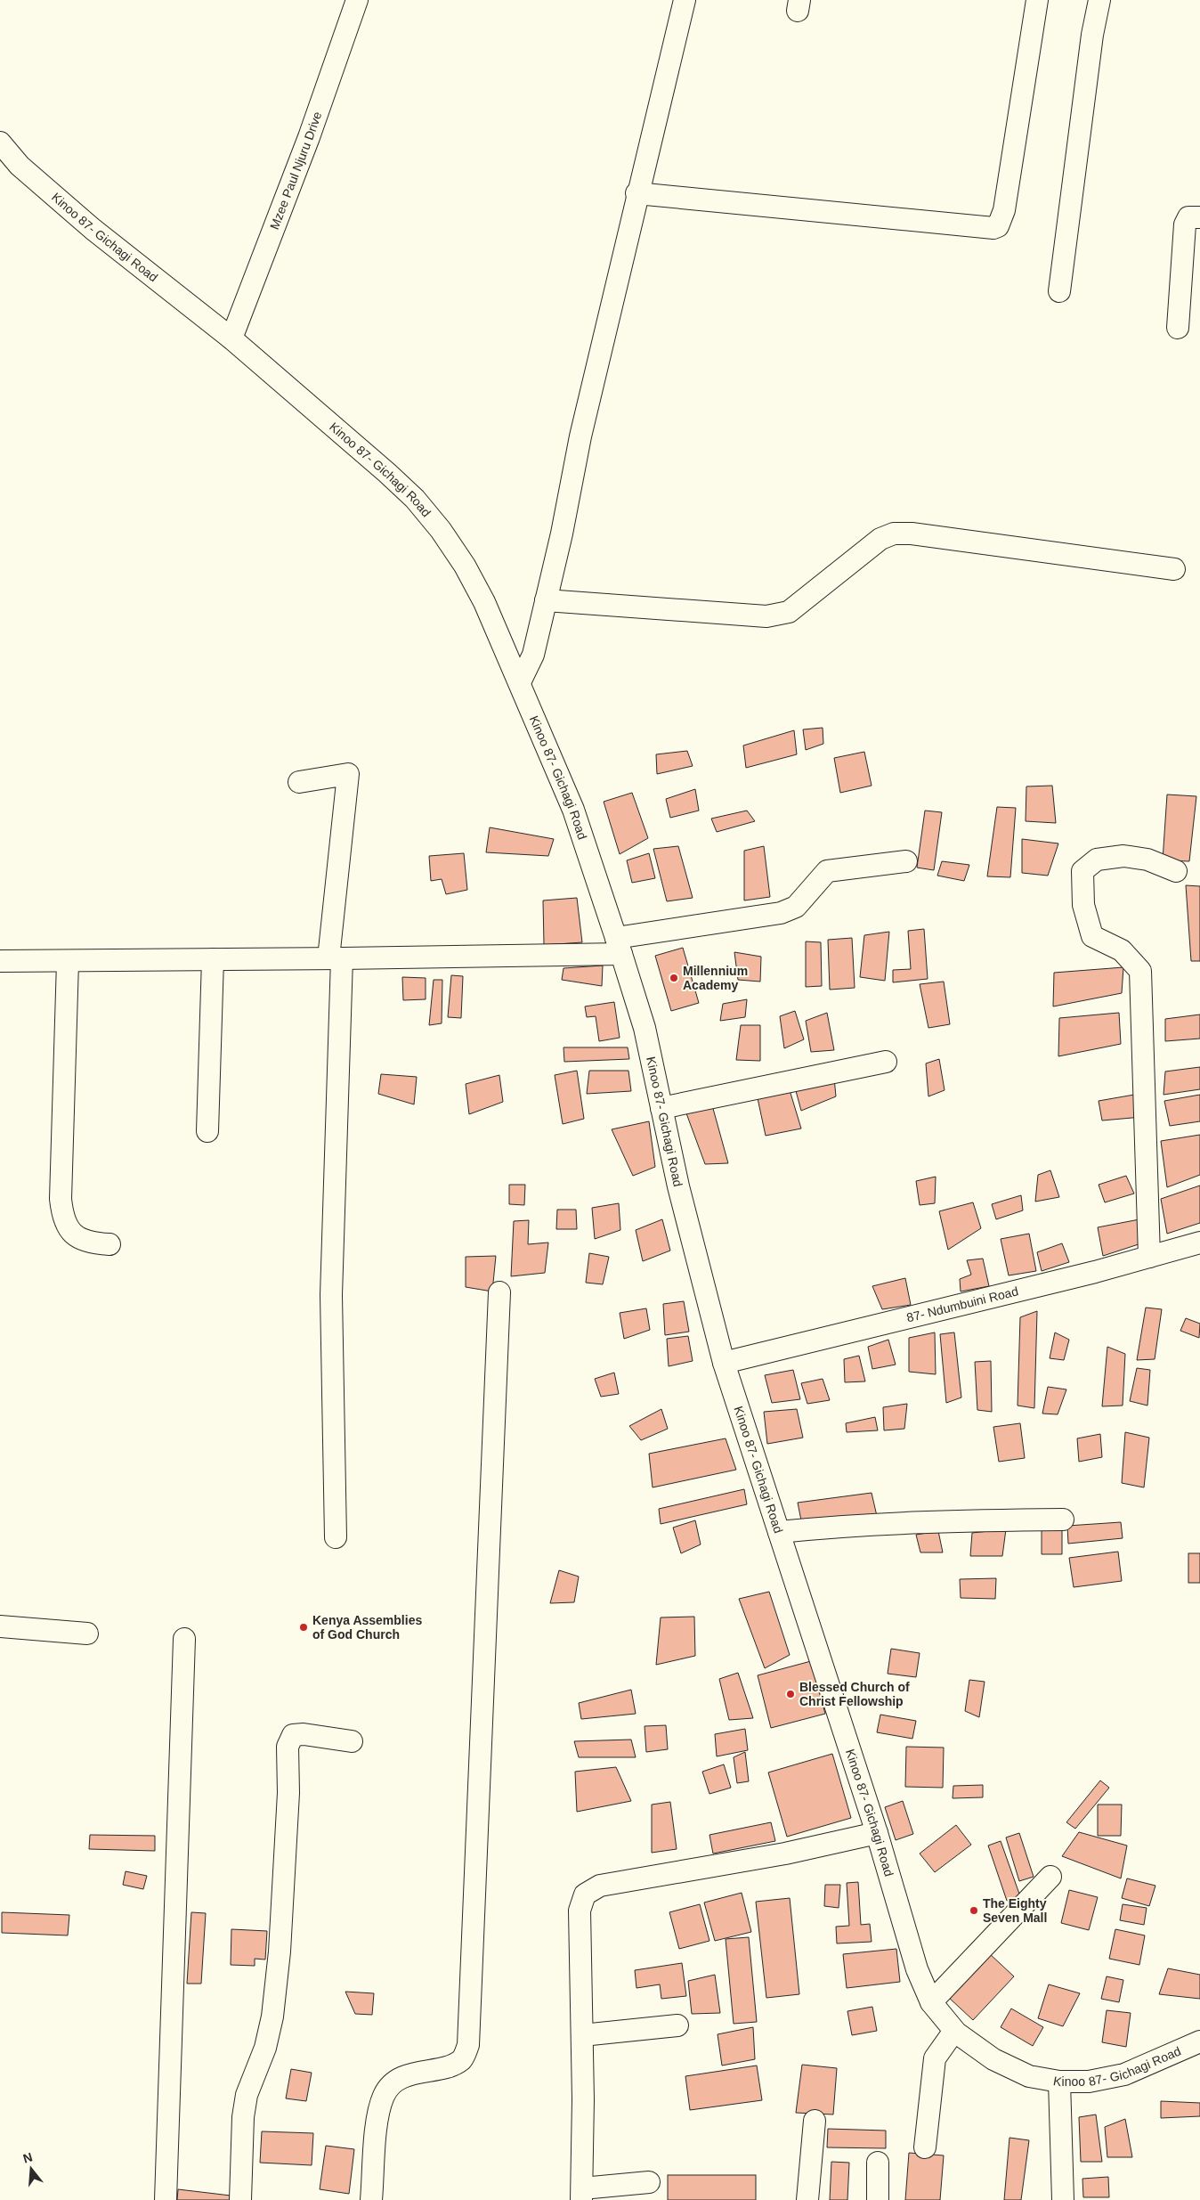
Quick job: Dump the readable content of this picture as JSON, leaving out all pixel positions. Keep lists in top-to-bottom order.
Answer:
{
  "streets": {
    "street": ["Mzee Paul Njuru Drive", "Kinoo 87- Gichagi Road", "87- Ndumbuini Road"]
  },
  "crossings": [
    ["Mzee Paul Njuru Drive", "Kinoo 87- Gichagi Road"],
    ["Kinoo 87- Gichagi Road", "87- Ndumbuini Road"]
  ],
  "places": [
    "Millennium Academy",
    "Kenya Assemblies of God Church",
    "Blessed Church of Christ Fellowship",
    "The Eighty Seven Mall"
  ],
  "north": "top"
}
